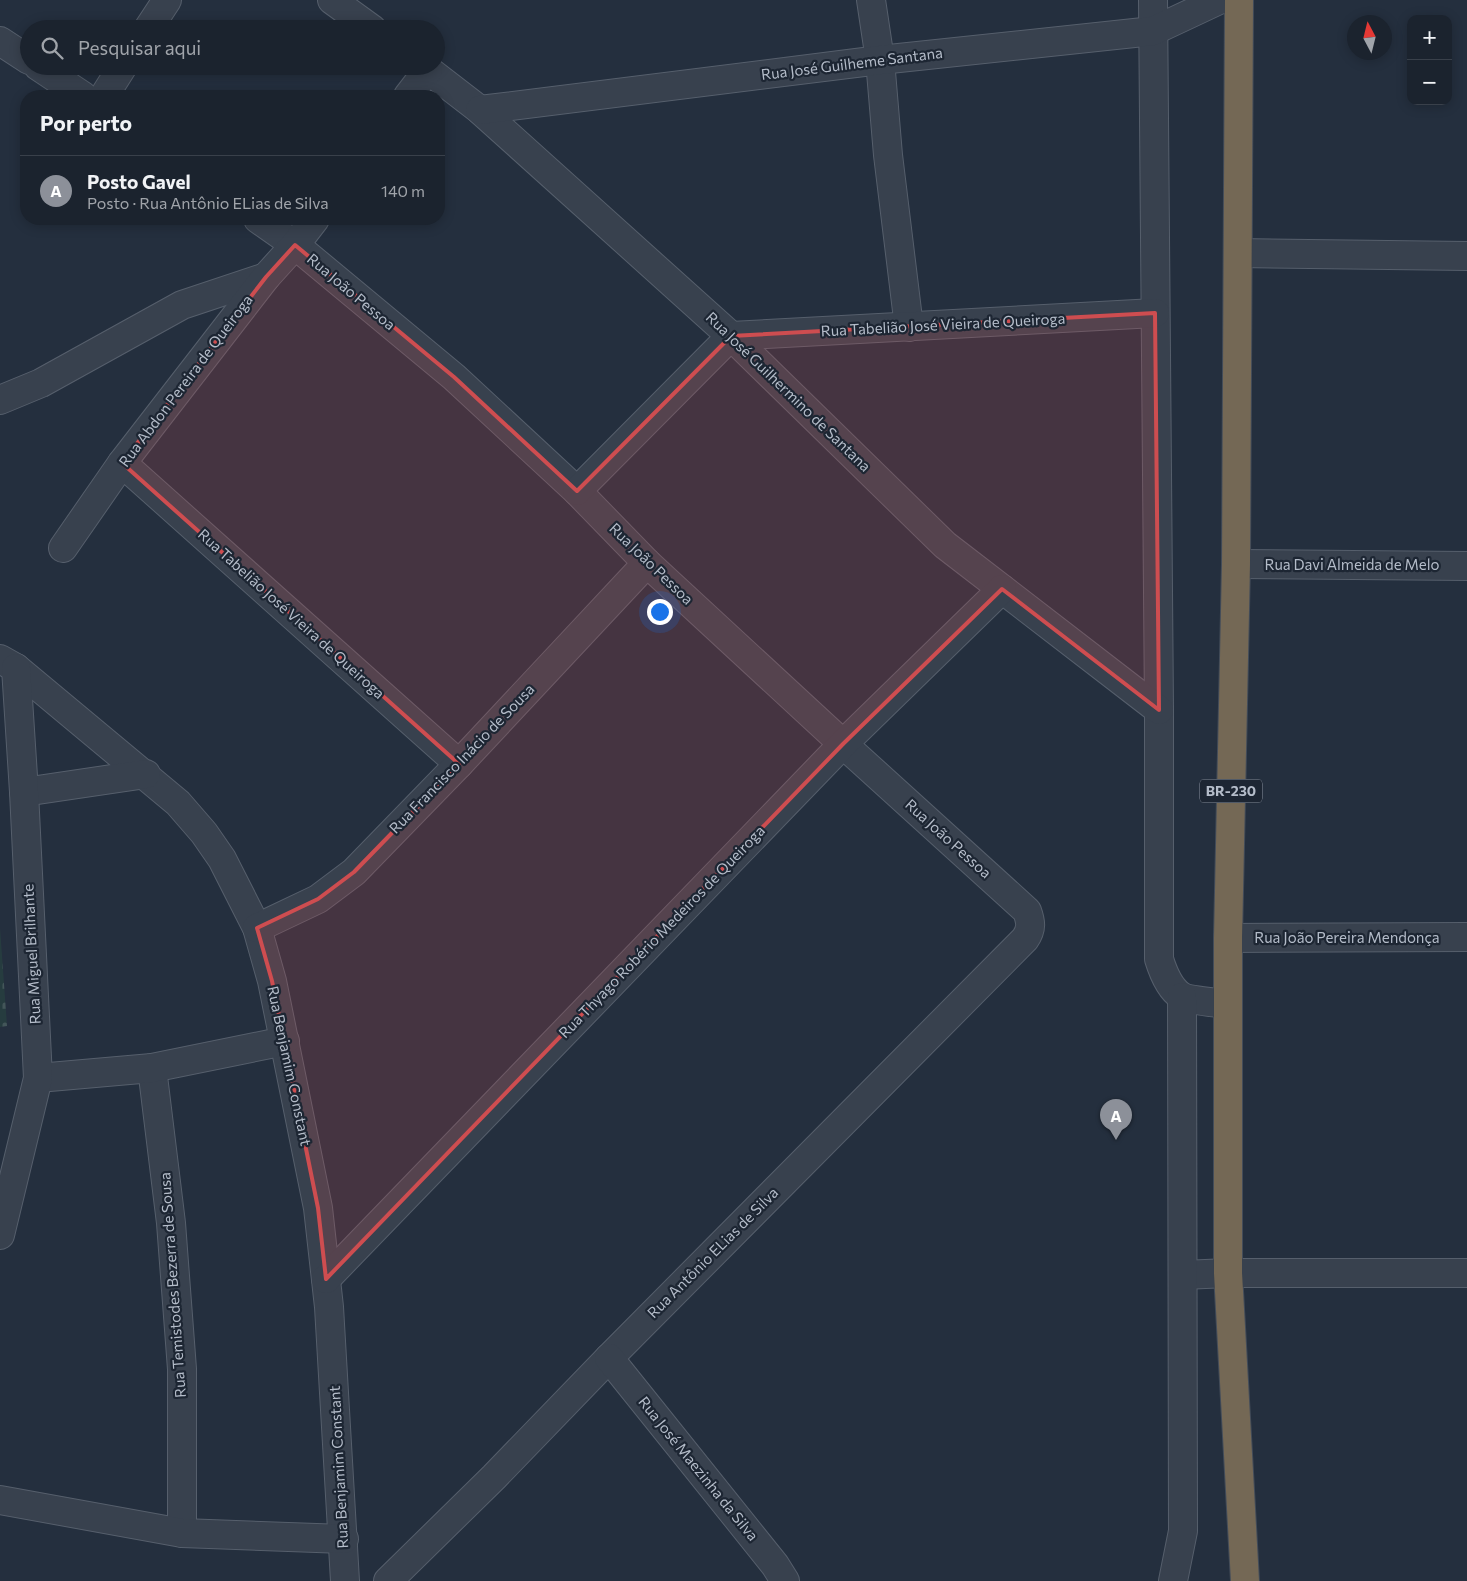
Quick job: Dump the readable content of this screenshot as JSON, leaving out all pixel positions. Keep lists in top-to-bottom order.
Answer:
{
  "streets": {
    "highway": ["BR-230"],
    "street": [
      "Rua José Guilheme Santana",
      "Rua João Pessoa",
      "Rua Tabelião José Vieira de Queiroga",
      "Rua Abdon Pereira de Queiroga",
      "Rua José Guilhermino de Santana",
      "Rua Davi Almeida de Melo",
      "Rua Francisco Inácio de Sousa",
      "Rua Thyago Robério Medeiros de Queiroga",
      "Rua João Pereira Mendonça",
      "Rua Miguel Brilhante",
      "Rua Benjamim Constant",
      "Rua Antônio ELias de Silva",
      "Rua Temistodes Bezerra de Sousa",
      "Rua José Maezinha da Silva"
    ]
  },
  "crossings": [
    ["Rua José Guilheme Santana", "Rua José Guilhermino de Santana"],
    ["Rua João Pessoa", "Rua Abdon Pereira de Queiroga"],
    ["Rua João Pessoa", "Rua Francisco Inácio de Sousa"],
    ["Rua João Pessoa", "Rua Thyago Robério Medeiros de Queiroga"],
    ["Rua João Pessoa", "Rua Antônio ELias de Silva"],
    ["Rua Tabelião José Vieira de Queiroga", "Rua Abdon Pereira de Queiroga"],
    ["Rua Tabelião José Vieira de Queiroga", "Rua José Guilhermino de Santana"],
    ["Rua Tabelião José Vieira de Queiroga", "Rua Francisco Inácio de Sousa"],
    ["Rua José Guilhermino de Santana", "Rua Thyago Robério Medeiros de Queiroga"],
    ["Rua Davi Almeida de Melo", "BR-230"],
    ["Rua Francisco Inácio de Sousa", "Rua Benjamim Constant"],
    ["BR-230", "Rua João Pereira Mendonça"],
    ["Rua Thyago Robério Medeiros de Queiroga", "Rua Benjamim Constant"],
    ["Rua Miguel Brilhante", "Rua Benjamim Constant"],
    ["Rua Antônio ELias de Silva", "Rua José Maezinha da Silva"]
  ],
  "north": "top",
  "page": {
    "map_buttons": ["+", "−"],
    "search": "Pesquisar aqui",
    "heading": "Por perto",
    "list": [
      {
        "mark": "A",
        "name": "Posto Gavel",
        "note": "Posto · Rua Antônio ELias de Silva",
        "value": "140 m"
      }
    ],
    "pins": "A"
  }
}
